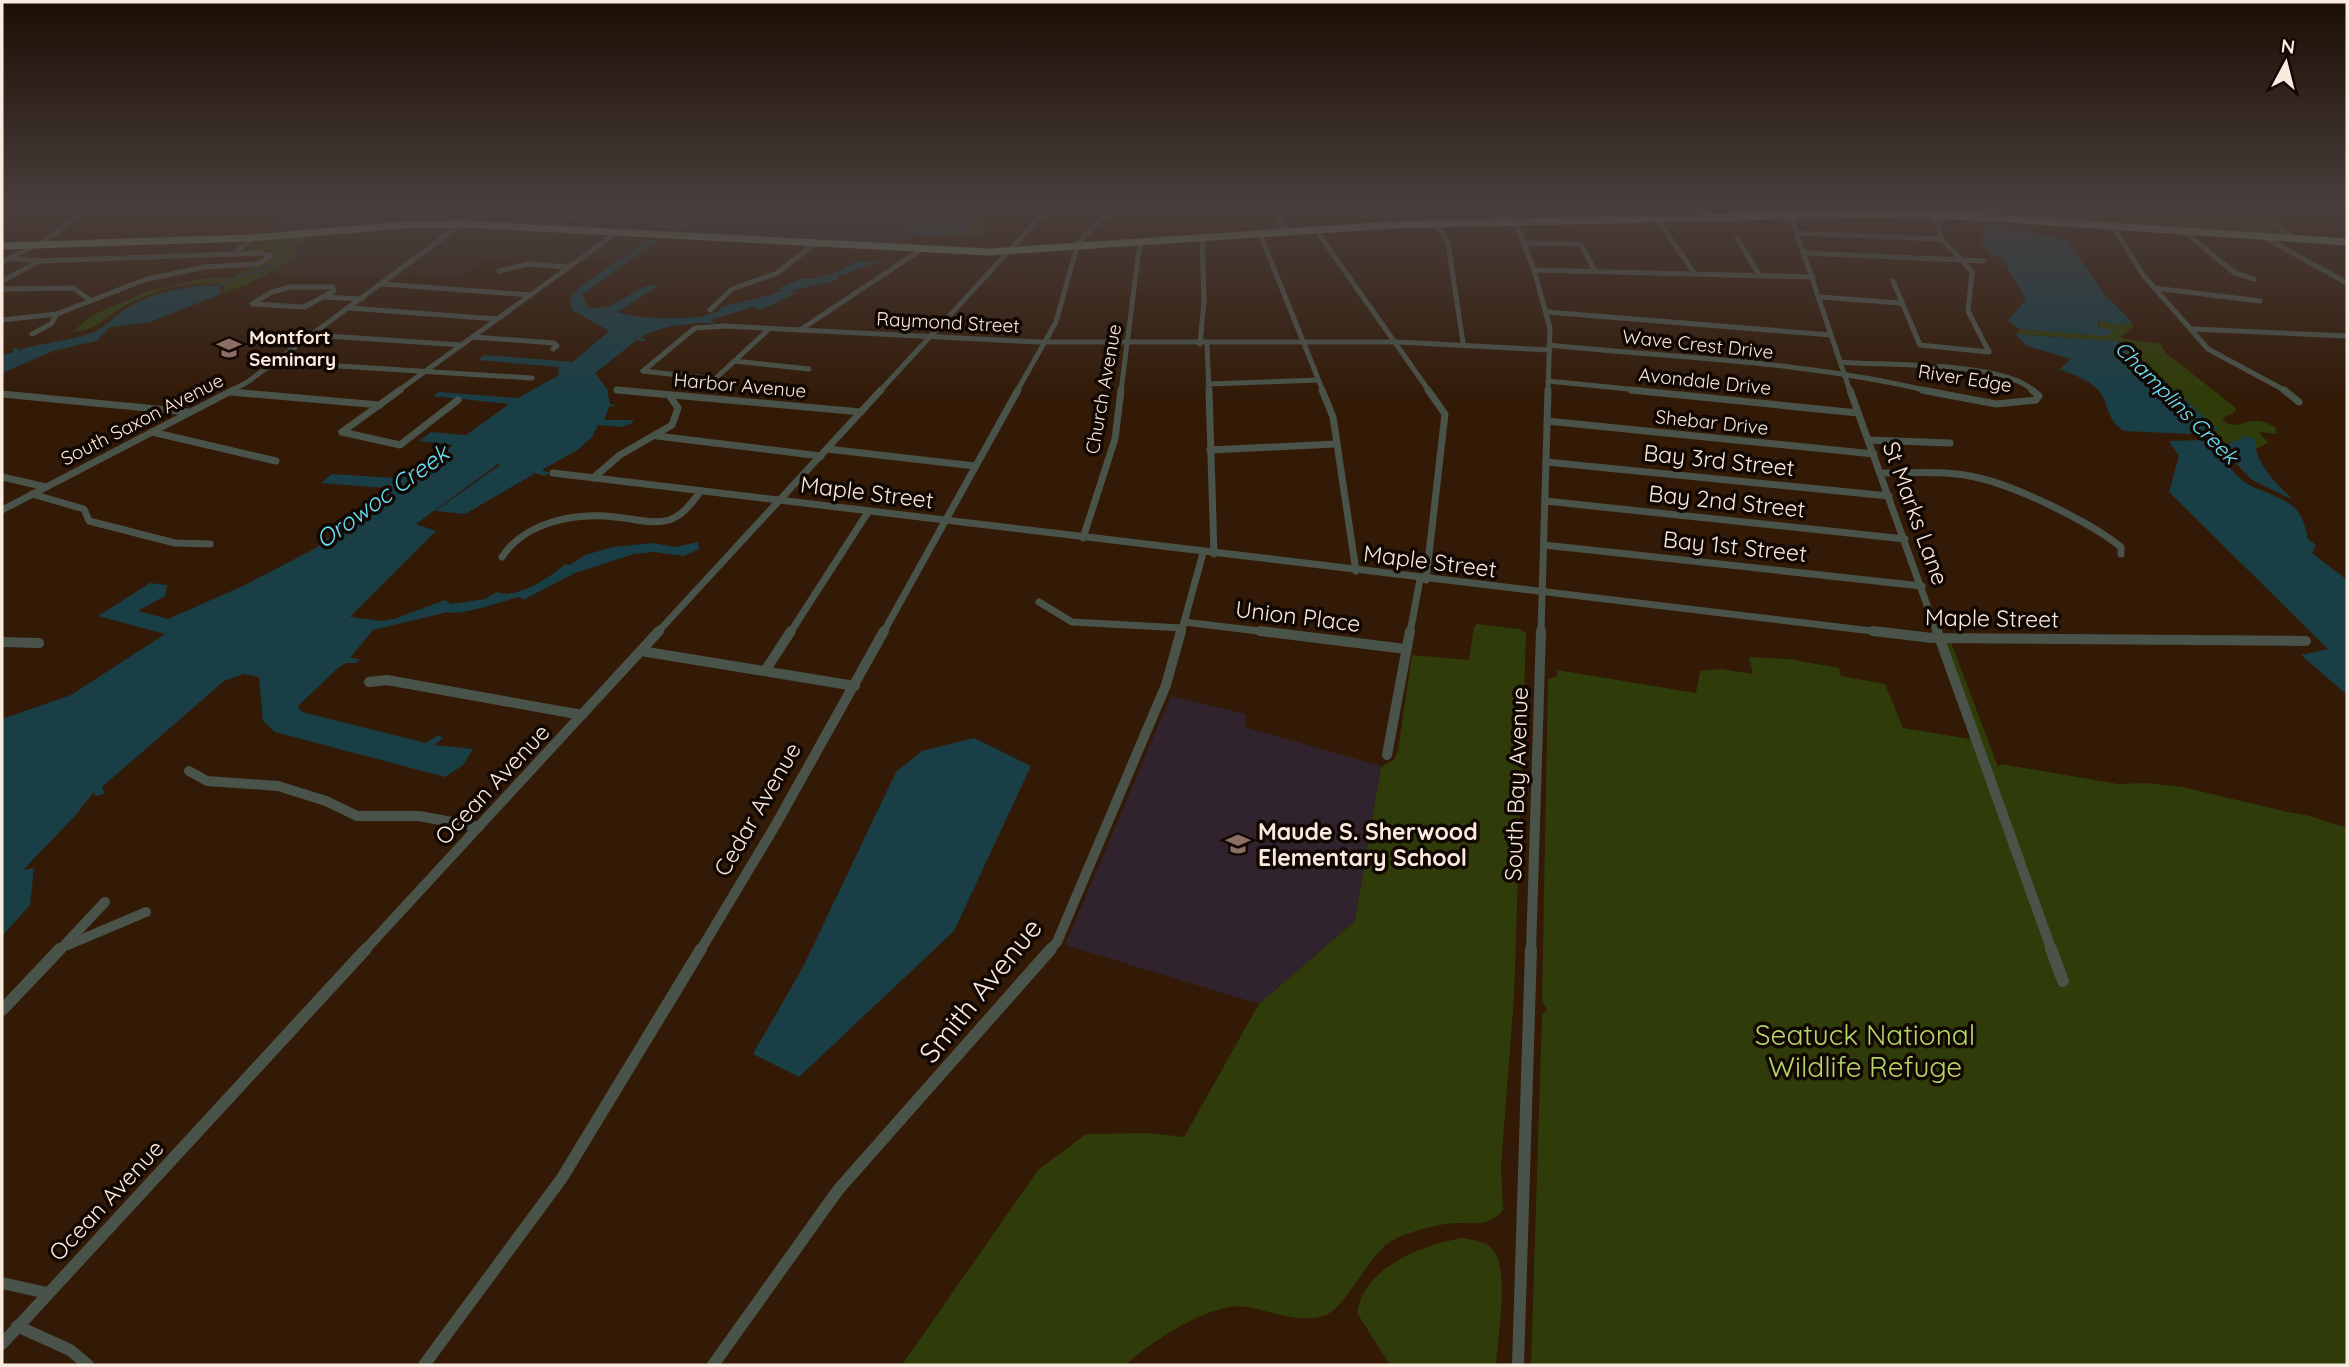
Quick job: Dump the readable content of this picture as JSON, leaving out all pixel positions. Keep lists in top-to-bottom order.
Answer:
{
  "streets": {
    "street": [
      "Raymond Street",
      "Wave Crest Drive",
      "River Edge",
      "Avondale Drive",
      "Harbor Avenue",
      "Church Avenue",
      "South Saxon Avenue",
      "Shebar Drive",
      "Bay 3rd Street",
      "Maple Street",
      "Bay 2nd Street",
      "St Marks Lane",
      "Bay 1st Street",
      "Union Place",
      "Ocean Avenue",
      "South Bay Avenue",
      "Cedar Avenue",
      "Smith Avenue"
    ]
  },
  "crossings": [
    ["Raymond Street", "Wave Crest Drive"],
    ["Raymond Street", "Church Avenue"],
    ["Raymond Street", "Ocean Avenue"],
    ["Raymond Street", "South Bay Avenue"],
    ["Raymond Street", "Cedar Avenue"],
    ["Raymond Street", "Smith Avenue"],
    ["Wave Crest Drive", "River Edge"],
    ["Wave Crest Drive", "St Marks Lane"],
    ["Wave Crest Drive", "South Bay Avenue"],
    ["River Edge", "St Marks Lane"],
    ["Avondale Drive", "St Marks Lane"],
    ["Avondale Drive", "South Bay Avenue"],
    ["Harbor Avenue", "Ocean Avenue"],
    ["Church Avenue", "Maple Street"],
    ["Shebar Drive", "St Marks Lane"],
    ["Shebar Drive", "South Bay Avenue"],
    ["Bay 3rd Street", "St Marks Lane"],
    ["Bay 3rd Street", "South Bay Avenue"],
    ["Maple Street", "St Marks Lane"],
    ["Maple Street", "Ocean Avenue"],
    ["Maple Street", "South Bay Avenue"],
    ["Maple Street", "Cedar Avenue"],
    ["Maple Street", "Smith Avenue"],
    ["Bay 2nd Street", "St Marks Lane"],
    ["Bay 2nd Street", "South Bay Avenue"],
    ["St Marks Lane", "Bay 1st Street"],
    ["Bay 1st Street", "South Bay Avenue"],
    ["Union Place", "Smith Avenue"]
  ],
  "water": ["Champlins Creek", "Orowoc Creek"],
  "parks": ["Seatuck National Wildlife Refuge"],
  "places": {
    "school or university": ["Montfort Seminary", "Maude S. Sherwood Elementary School"]
  },
  "north": "top"
}
